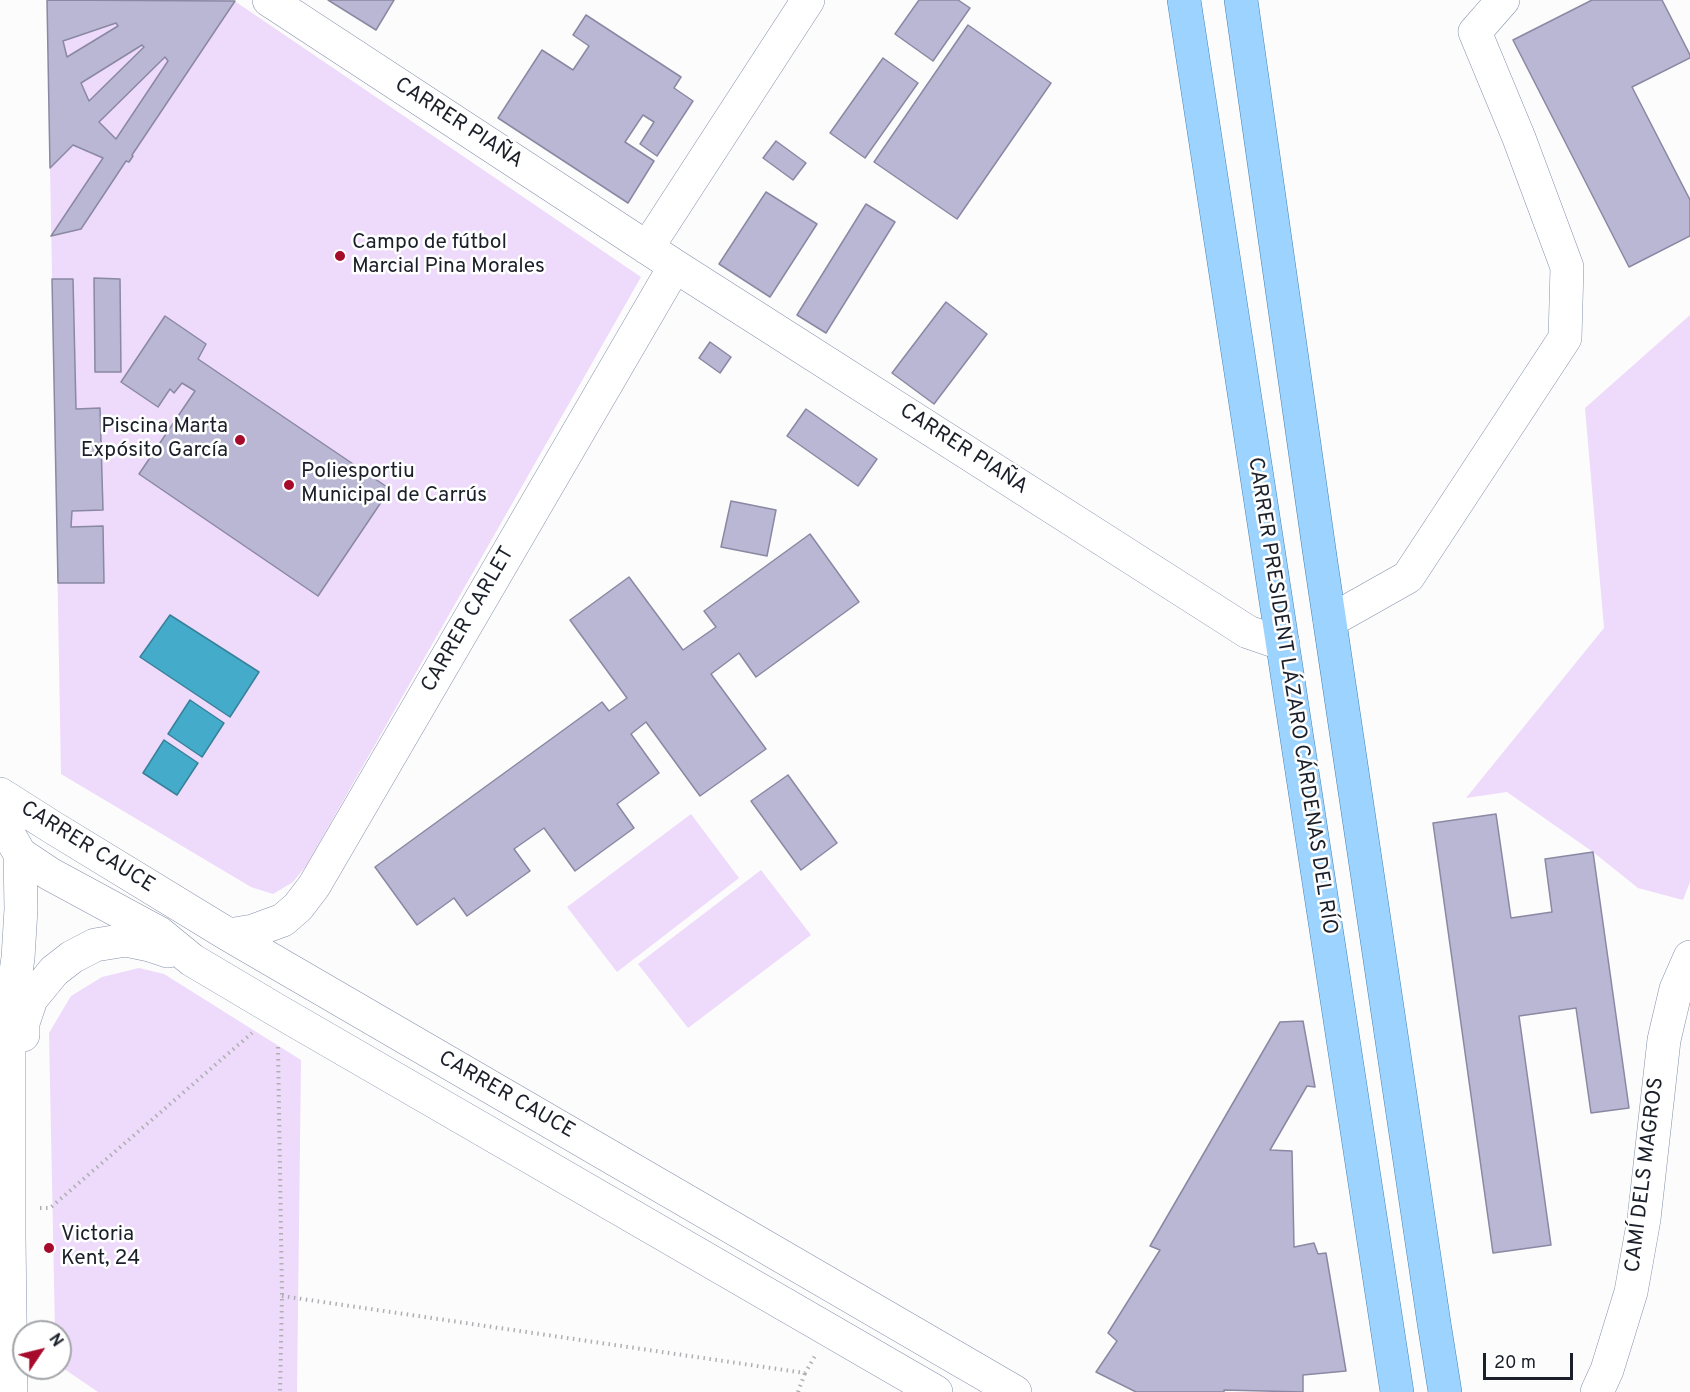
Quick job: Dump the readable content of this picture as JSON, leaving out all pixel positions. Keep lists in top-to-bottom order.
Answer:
{
  "streets": {
    "main road": ["CARRER PRESIDENT LÁZARO CÁRDENAS DEL RÍO"],
    "street": [
      "CARRER PIAÑA",
      "CARRER CARLET",
      "CARRER CAUCE",
      "CAMÍ DELS MAGROS"
    ]
  },
  "crossings": [
    ["CARRER PIAÑA", "CARRER CARLET"],
    ["CARRER PIAÑA", "CARRER PRESIDENT LÁZARO CÁRDENAS DEL RÍO"],
    ["CARRER CARLET", "CARRER CAUCE"]
  ],
  "places": [
    "Campo de fútbol Marcial Pina Morales",
    "Piscina Marta Expósito García",
    "Poliesportiu Municipal de Carrús",
    "Victoria Kent, 24"
  ],
  "scale_bar": "20 m",
  "north": "top right"
}
